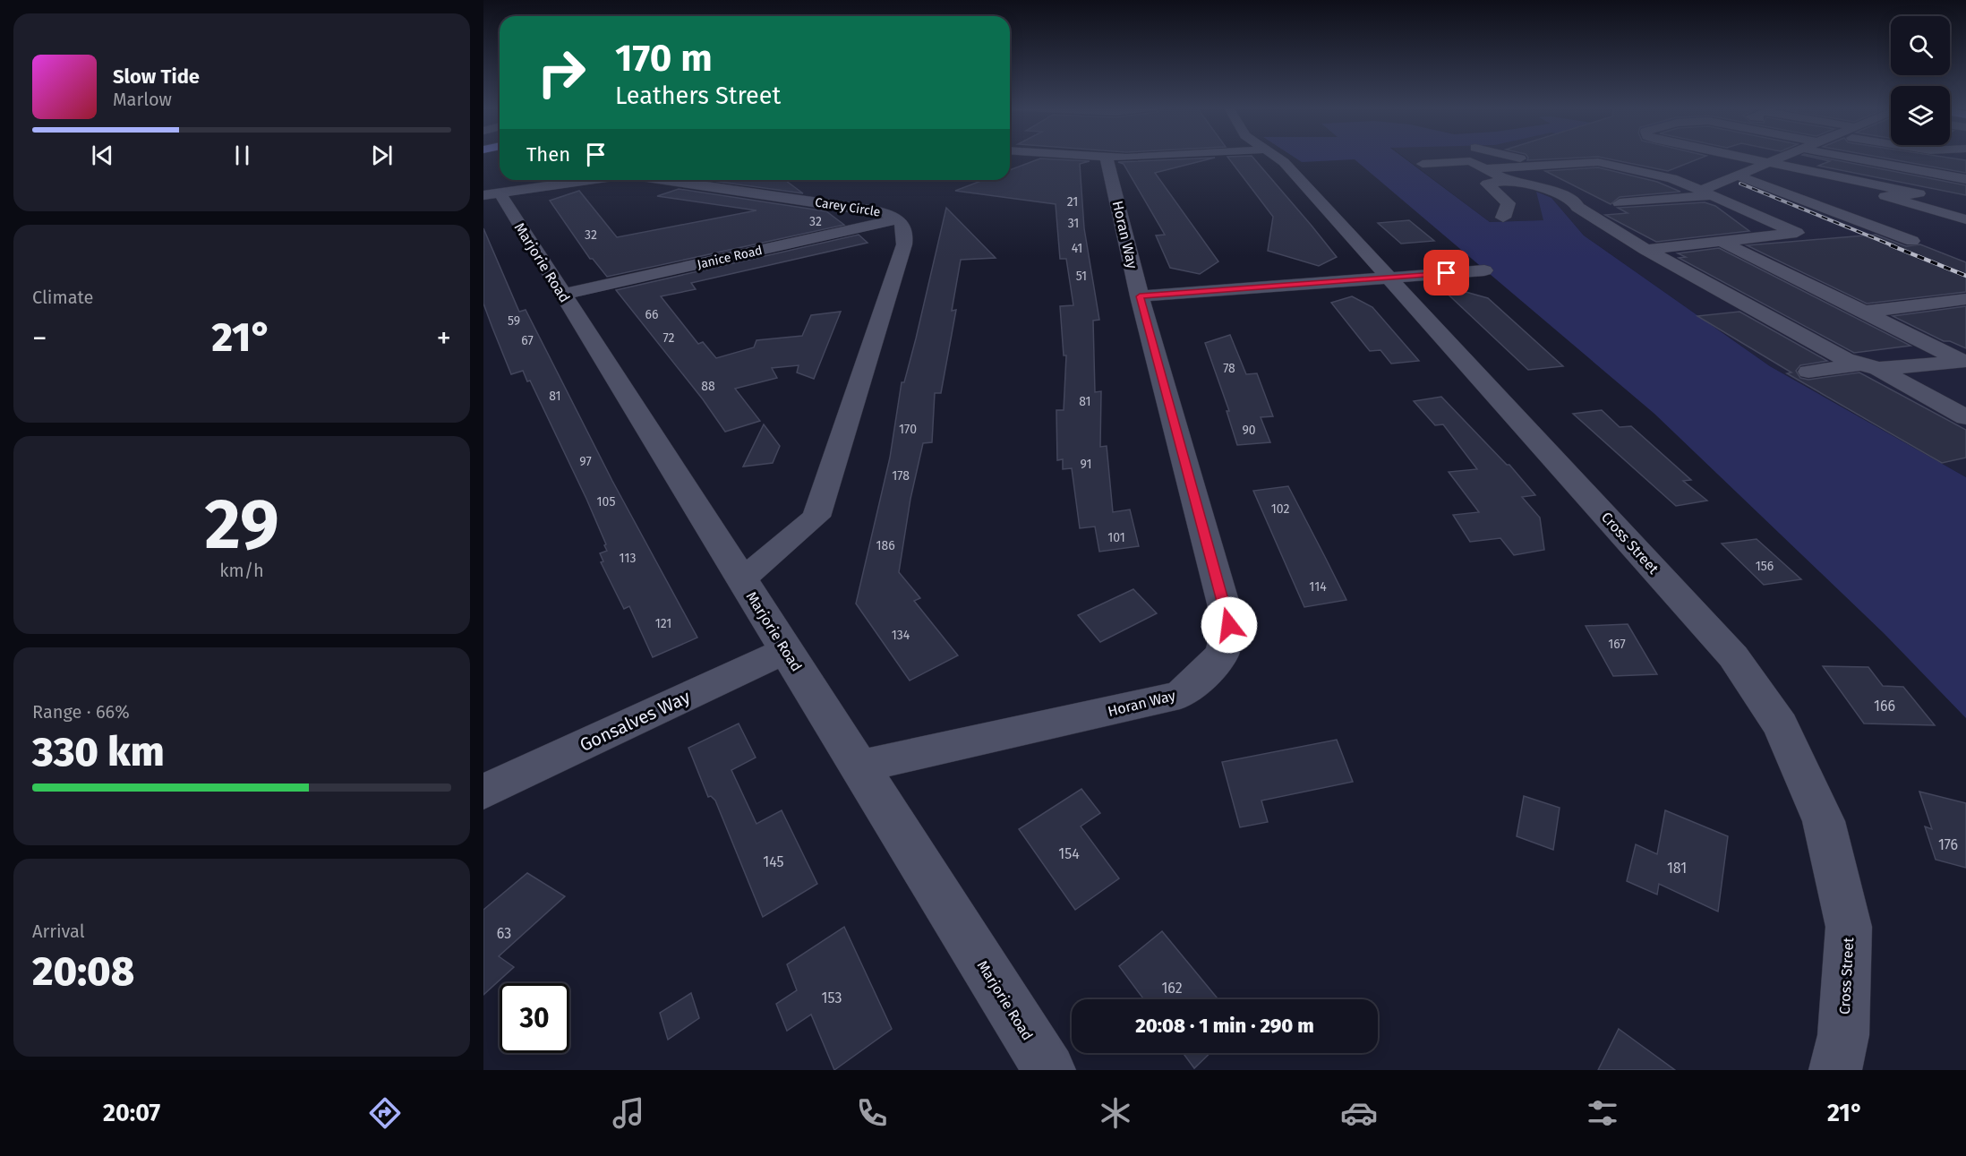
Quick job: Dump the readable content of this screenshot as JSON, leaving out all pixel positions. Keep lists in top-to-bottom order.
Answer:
{
  "streets": {
    "street": [
      "Carey Circle",
      "Horan Way",
      "Janice Road",
      "Marjorie Road",
      "Cross Street",
      "Gonsalves Way"
    ]
  },
  "crossings": [
    ["Carey Circle", "Janice Road"],
    ["Carey Circle", "Marjorie Road"],
    ["Horan Way", "Marjorie Road"],
    ["Janice Road", "Marjorie Road"],
    ["Marjorie Road", "Gonsalves Way"]
  ],
  "house_numbers": [
    "21",
    "32",
    "31",
    "32",
    "41",
    "51",
    "66",
    "59",
    "72",
    "67",
    "78",
    "88",
    "81",
    "81",
    "170",
    "90",
    "97",
    "91",
    "178",
    "105",
    "102",
    "101",
    "186",
    "113",
    "156",
    "114",
    "121",
    "134",
    "167",
    "166",
    "176",
    "154",
    "145",
    "181",
    "63",
    "162",
    "153"
  ],
  "page": {
    "turn": ["170 m", "Leathers Street"],
    "song": ["Slow Tide", "Marlow"],
    "then": "Then",
    "tile": [
      "Climate",
      ["29", "km/h"],
      ["Range · 66%", "330 km"],
      ["Arrival", "20:08"]
    ],
    "heat": ["−", "21°", "+"],
    "limit": "30",
    "trip": "20:08 · 1 min · 290 m",
    "tabs": ["20:07", "21°"]
  }
}
